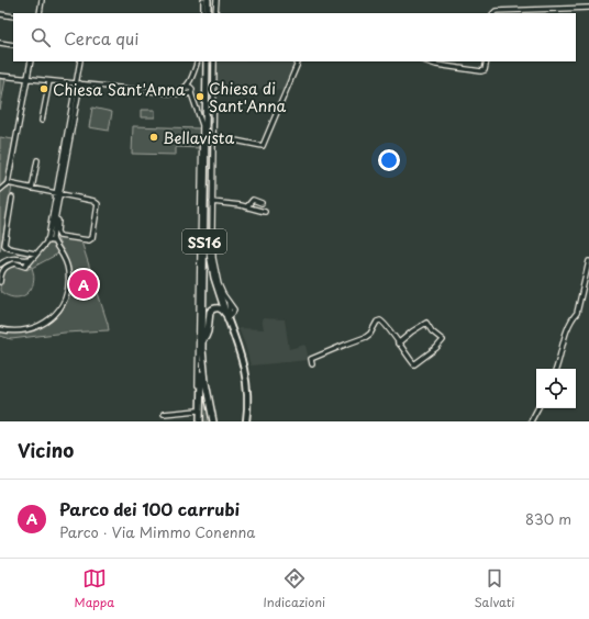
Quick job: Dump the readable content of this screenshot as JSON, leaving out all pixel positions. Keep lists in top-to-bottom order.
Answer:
{
  "streets": {
    "highway": ["SS16"]
  },
  "places": ["Chiesa Sant'Anna", "Chiesa di Sant'Anna", "Bellavista"],
  "page": {
    "search": "Cerca qui",
    "pins": "A",
    "heading": "Vicino",
    "list": [
      {
        "mark": "A",
        "name": "Parco dei 100 carrubi",
        "note": "Parco · Via Mimmo Conenna",
        "value": "830 m"
      }
    ],
    "nav": ["Mappa", "Indicazioni", "Salvati"]
  }
}
